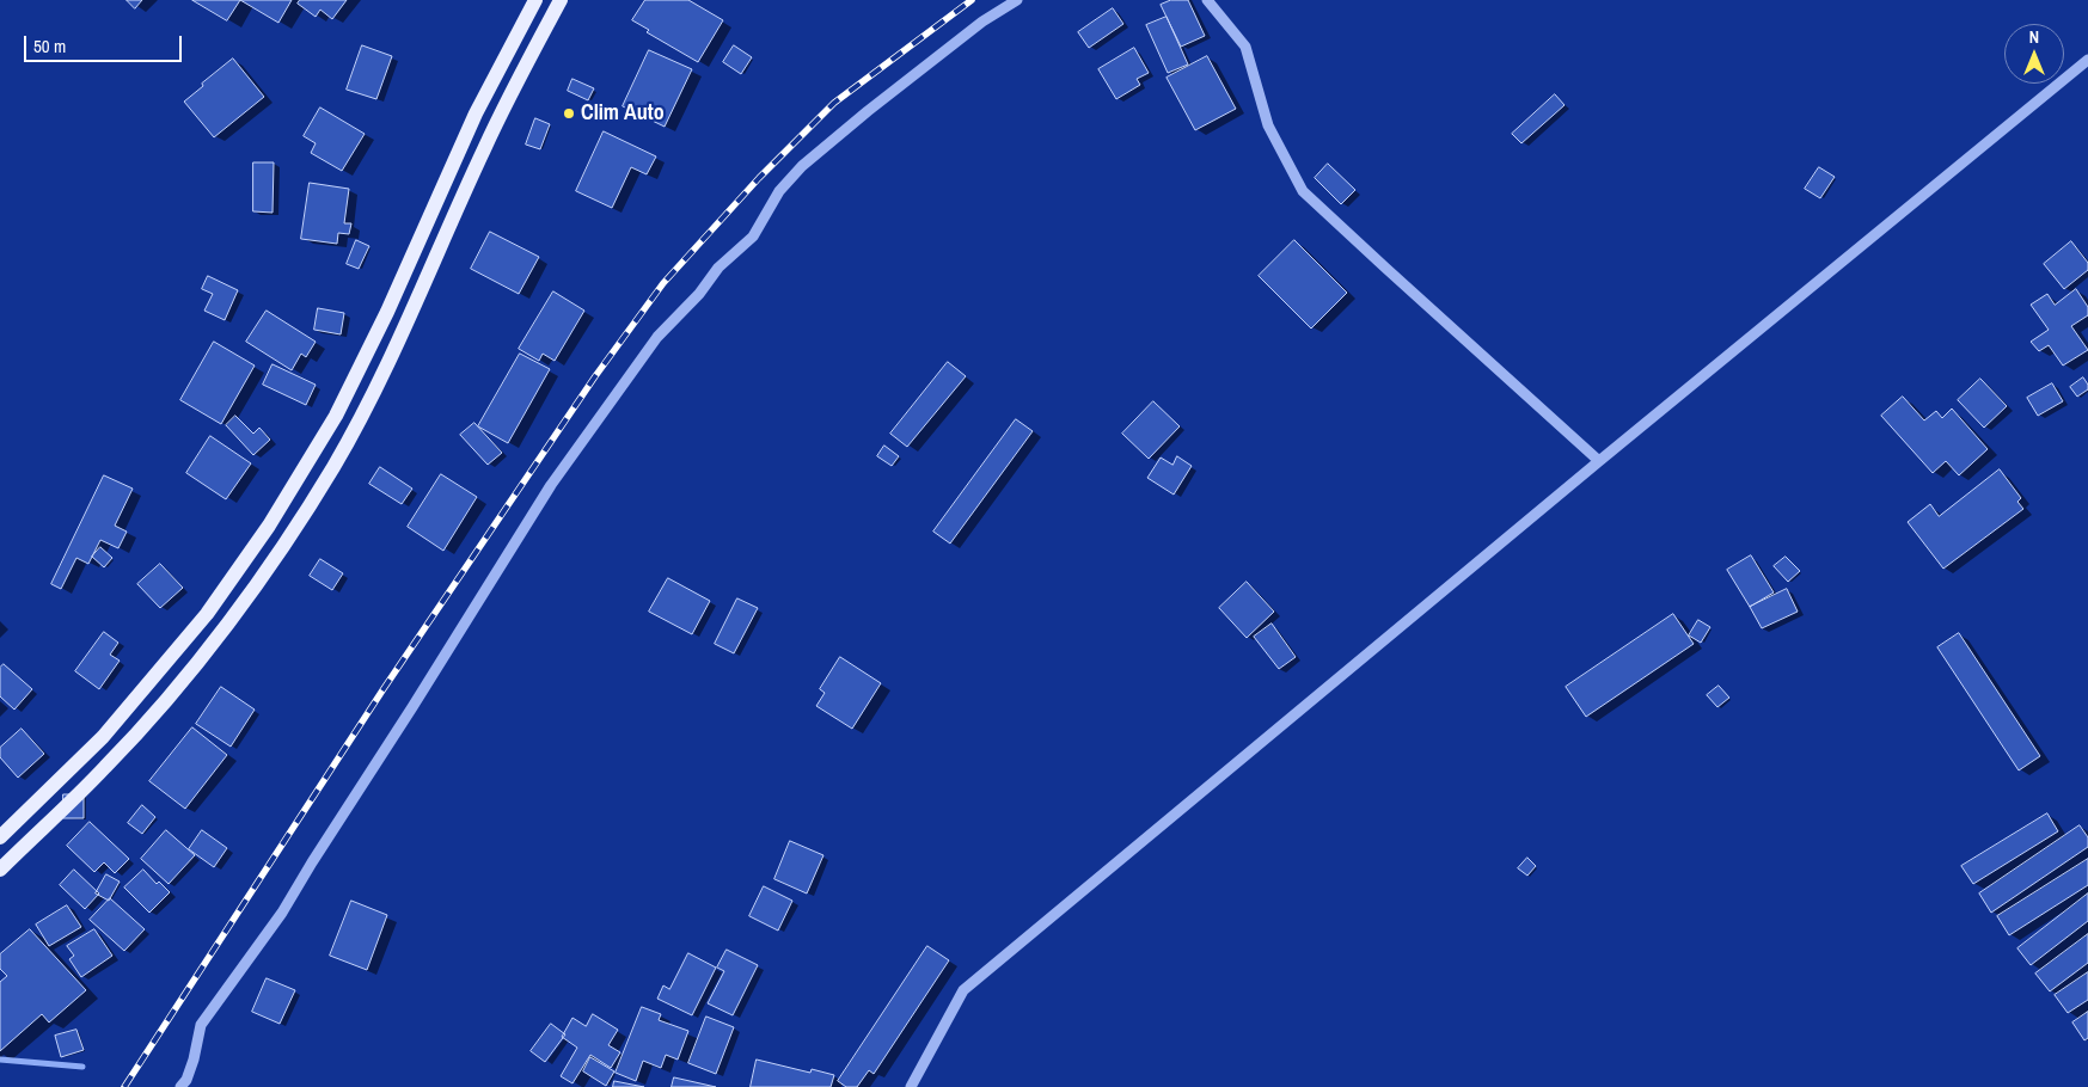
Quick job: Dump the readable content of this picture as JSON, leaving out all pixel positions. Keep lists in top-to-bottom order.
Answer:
{
  "places": ["Clim Auto"],
  "scale_bar": "50 m",
  "north": "top"
}
